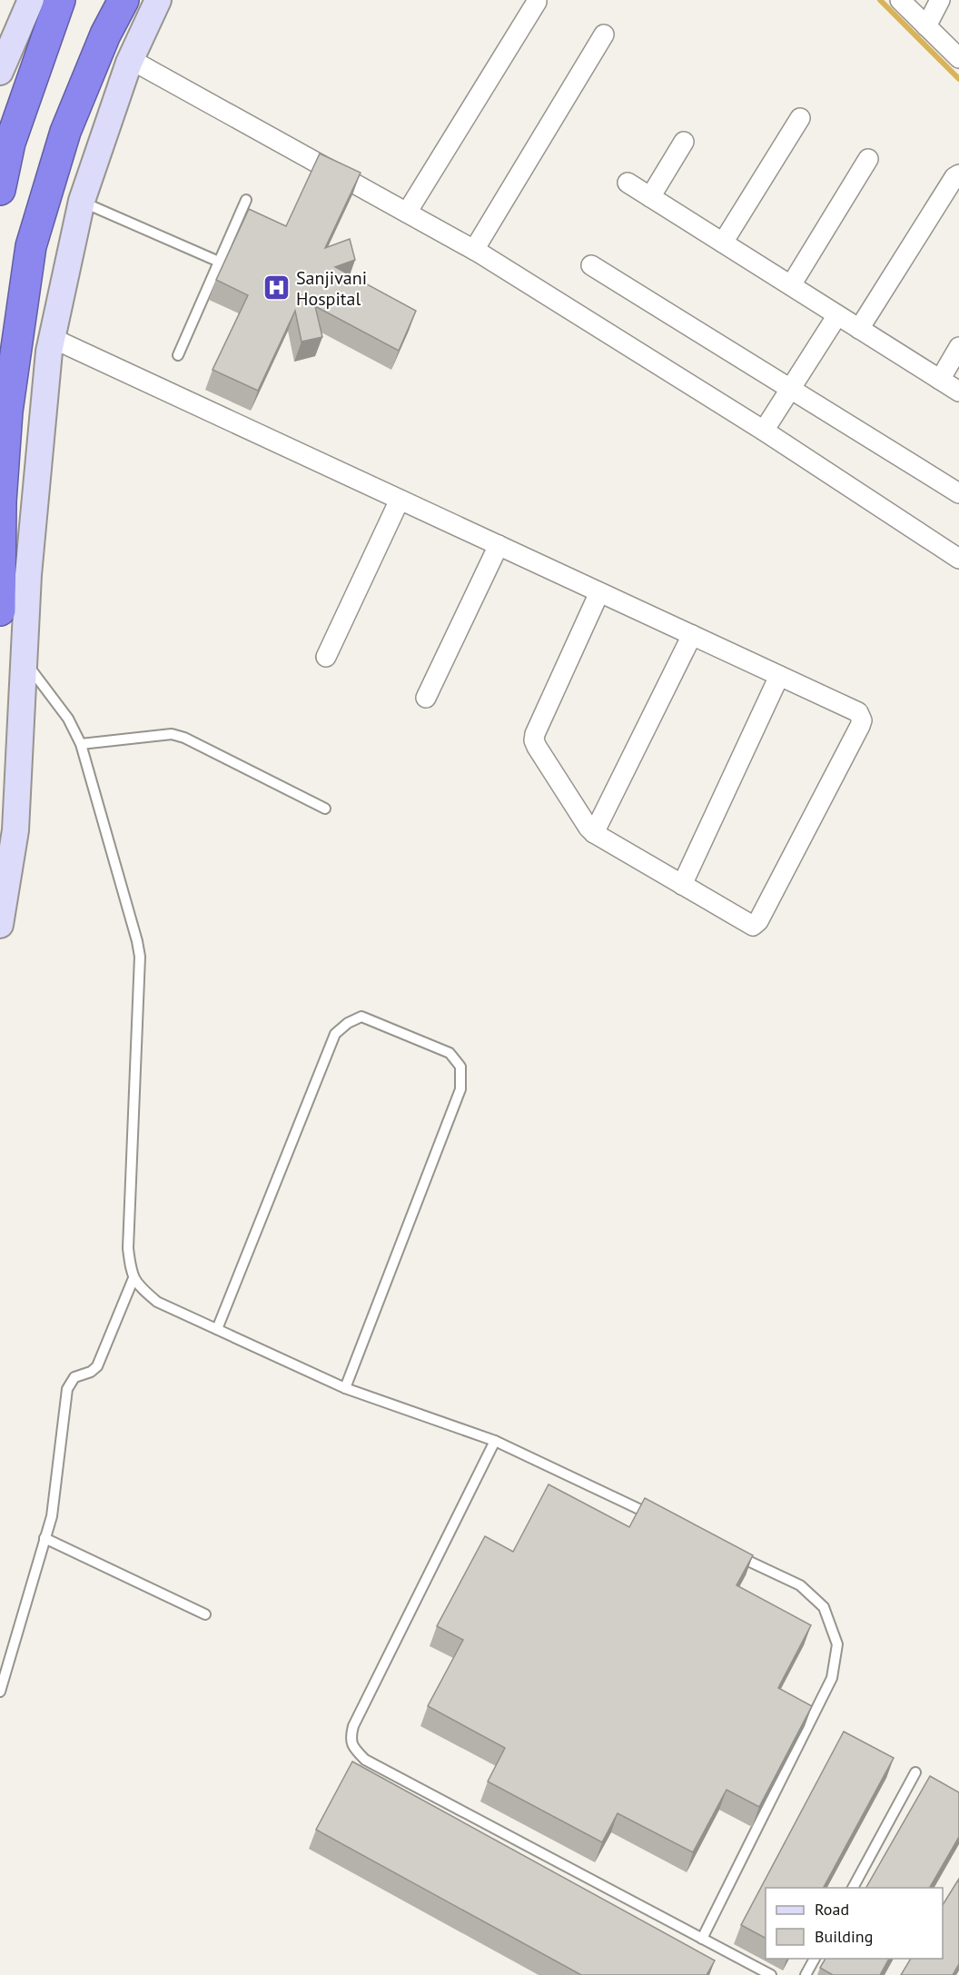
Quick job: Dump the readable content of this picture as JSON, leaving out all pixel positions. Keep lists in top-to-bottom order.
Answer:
{
  "places": {
    "hospital": ["Sanjivani Hospital"]
  },
  "legend": ["Road", "Building"]
}
